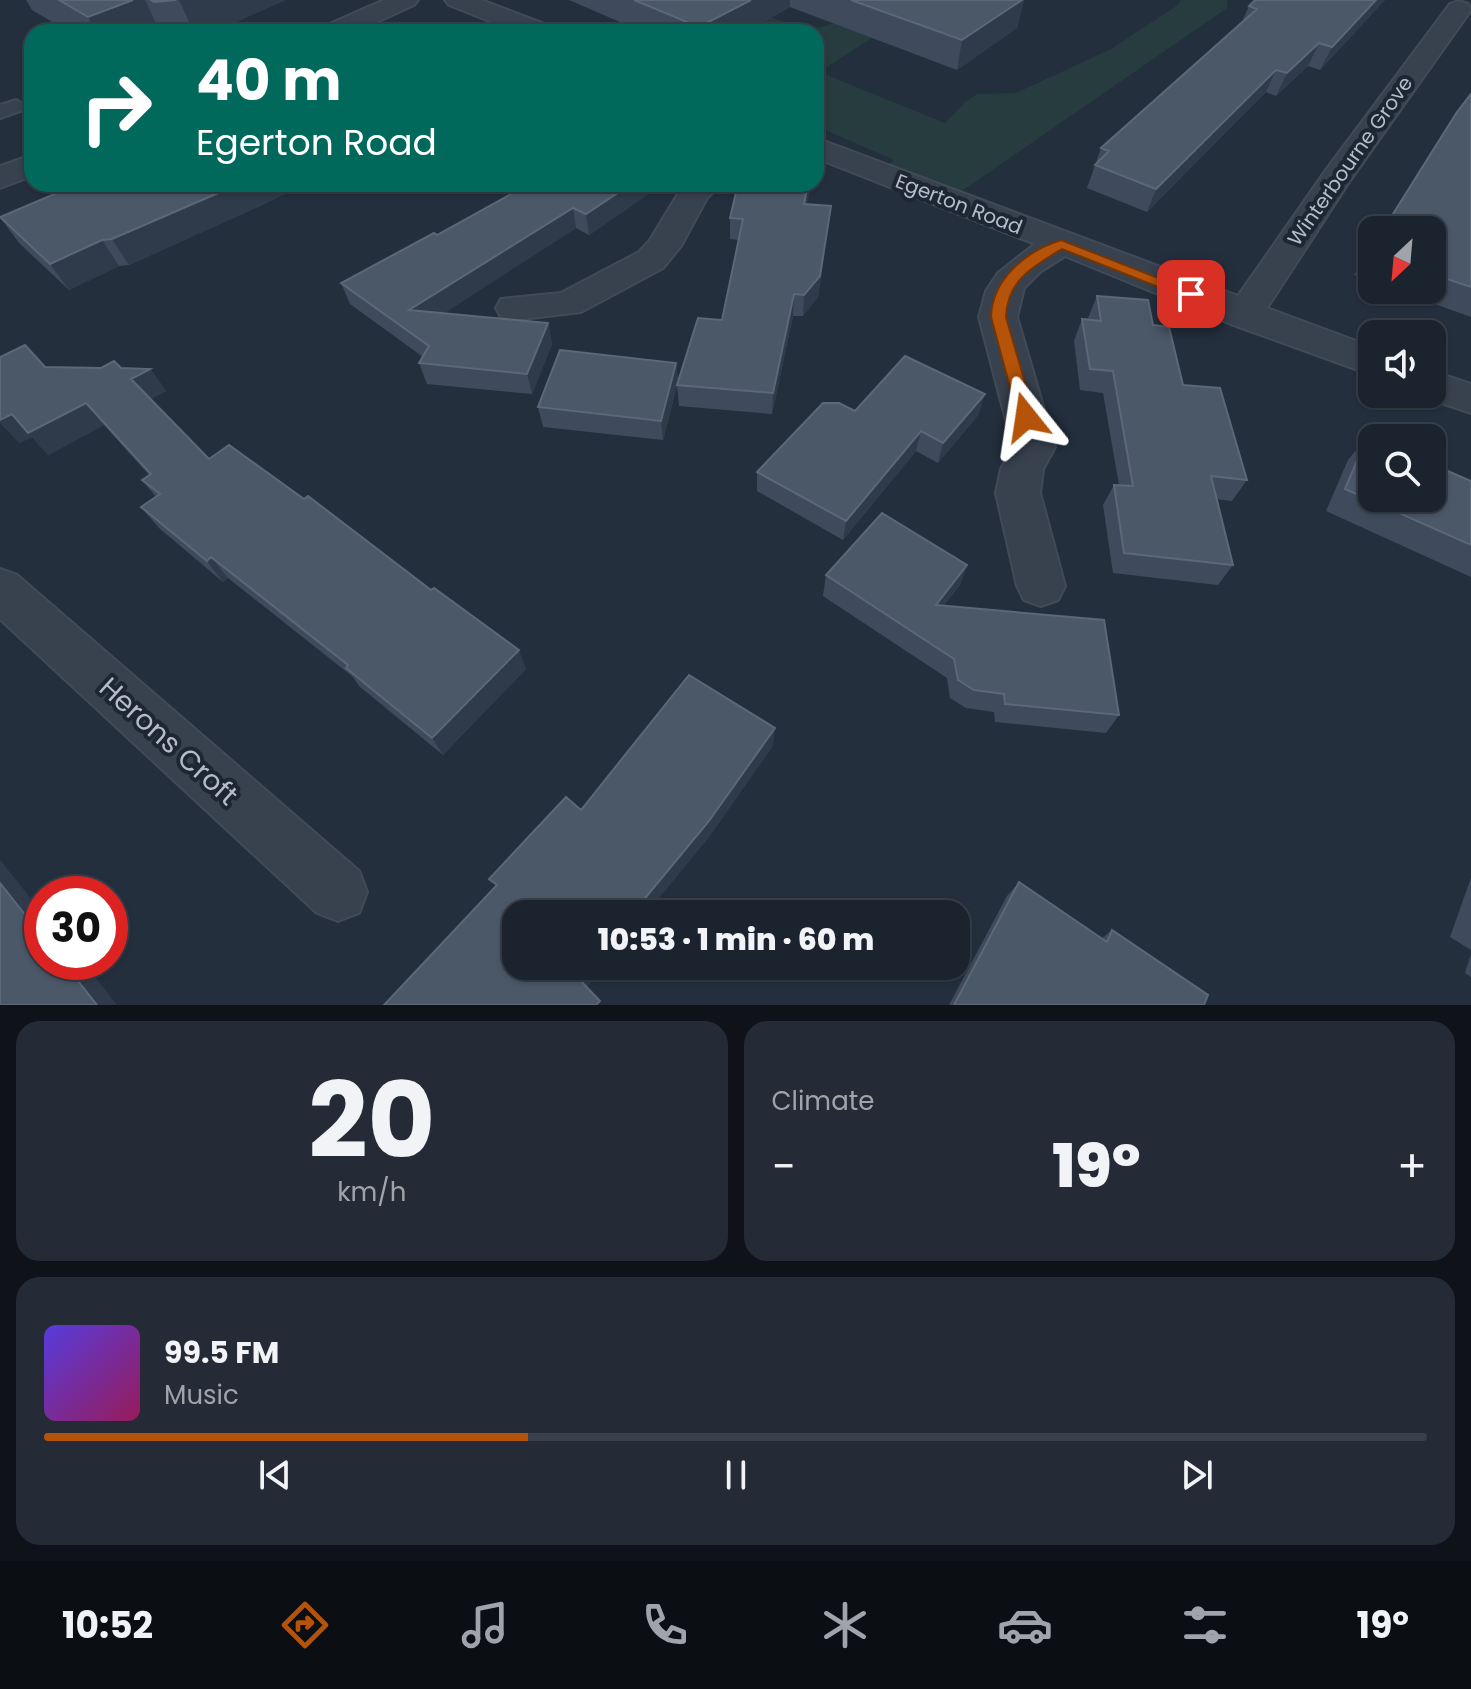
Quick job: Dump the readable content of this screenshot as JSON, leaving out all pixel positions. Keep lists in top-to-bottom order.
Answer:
{
  "streets": {
    "street": ["Winterbourne Grove", "Egerton Road", "Herons Croft"]
  },
  "crossings": [
    ["Winterbourne Grove", "Egerton Road"]
  ],
  "north": "bottom left",
  "page": {
    "turn": ["40 m", "Egerton Road"],
    "limit": "30",
    "trip": "10:53 · 1 min · 60 m",
    "tile": [
      ["20", "km/h"],
      "Climate"
    ],
    "heat": ["−", "19°", "+"],
    "song": ["99.5 FM", "Music"],
    "tabs": ["10:52", "19°"]
  }
}
